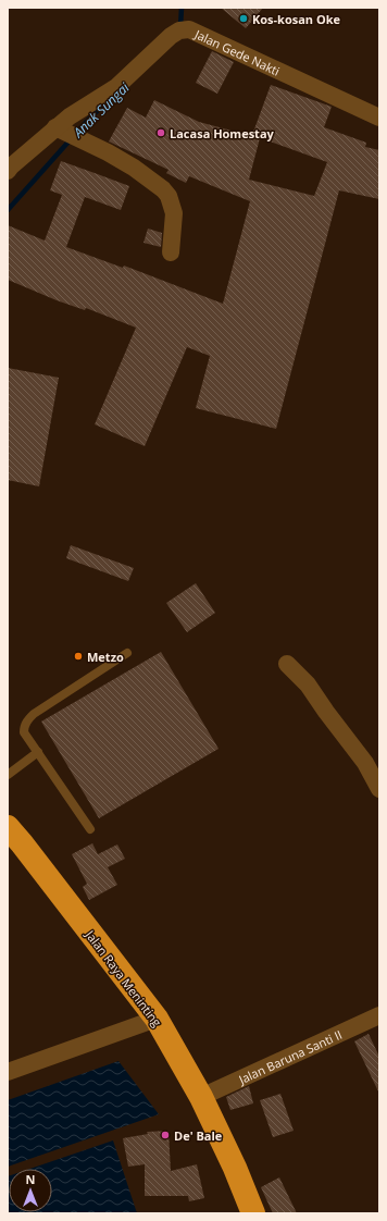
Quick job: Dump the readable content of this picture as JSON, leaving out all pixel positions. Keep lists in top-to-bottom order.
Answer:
{
  "streets": {
    "highway": ["Jalan Raya Meninting"],
    "street": ["Jalan Gede Nakti", "Jalan Baruna Santi II"]
  },
  "crossings": [
    ["Jalan Raya Meninting", "Jalan Baruna Santi II"]
  ],
  "water": ["Anak Sungai"],
  "places": [
    "Kos-kosan Oke",
    "Lacasa Homestay",
    "Metzo",
    "De' Bale"
  ],
  "north": "top"
}
